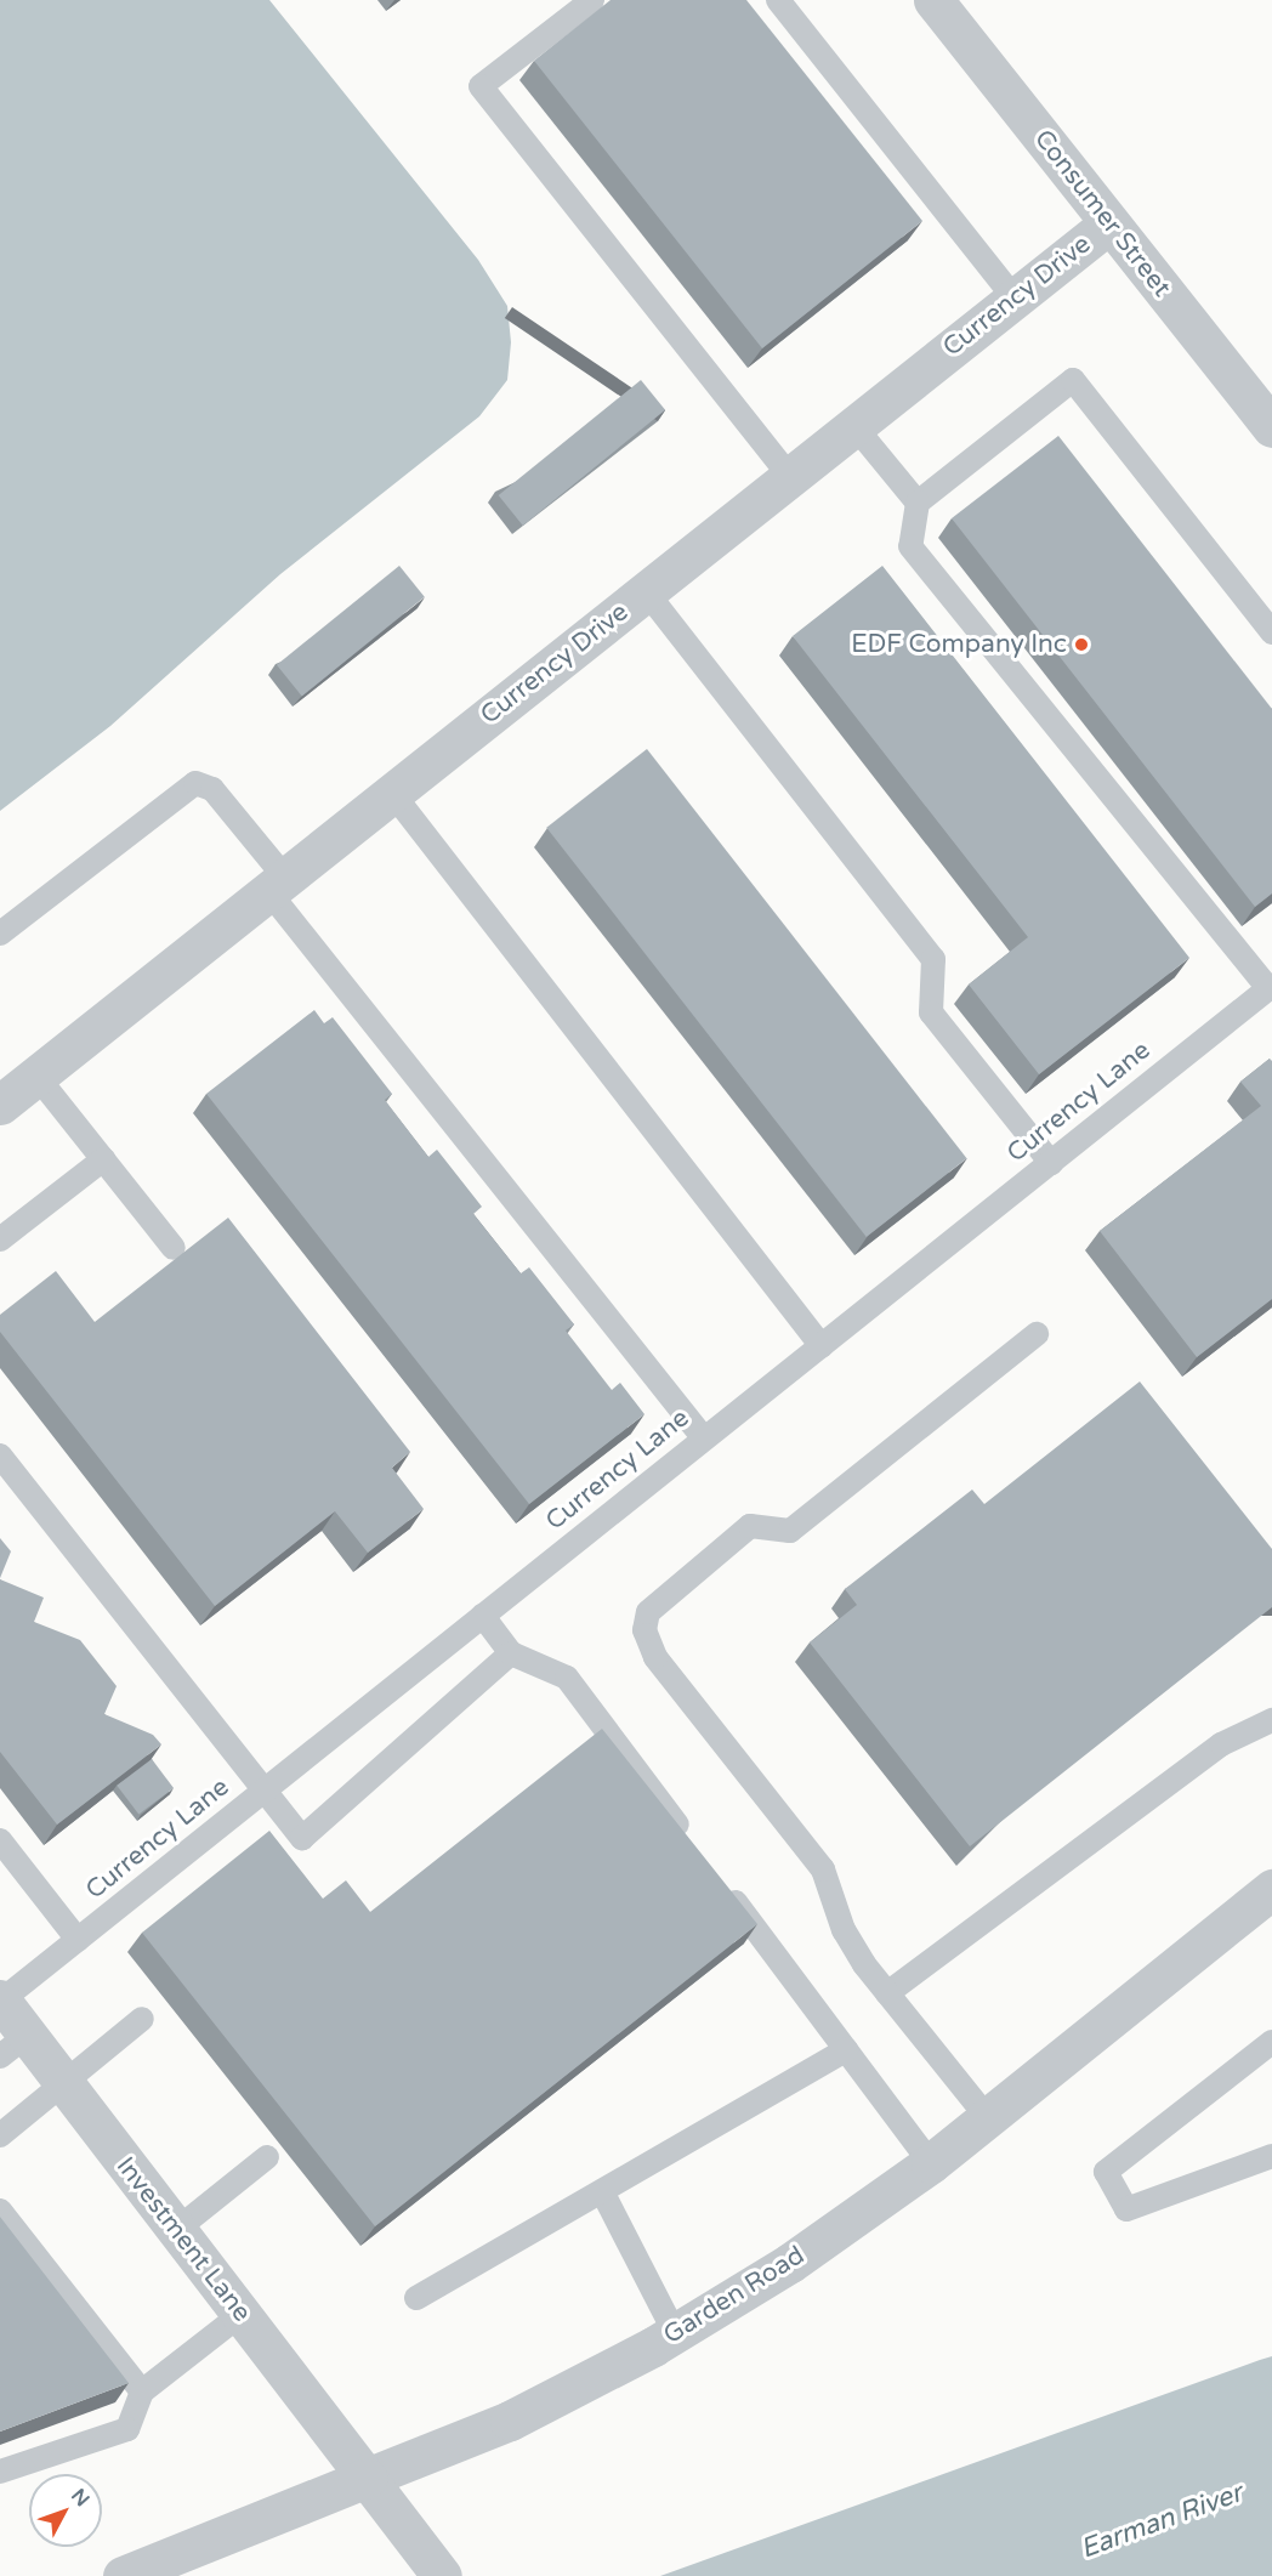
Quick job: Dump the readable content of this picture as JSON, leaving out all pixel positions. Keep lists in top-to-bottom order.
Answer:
{
  "streets": {
    "street": [
      "Consumer Street",
      "Currency Drive",
      "Investment Lane",
      "Garden Road"
    ],
    "lane": ["Currency Lane"]
  },
  "crossings": [
    ["Consumer Street", "Currency Drive"],
    ["Currency Lane", "Investment Lane"],
    ["Investment Lane", "Garden Road"]
  ],
  "water": ["Earman River"],
  "places": ["EDF Company Inc"],
  "north": "top right"
}
